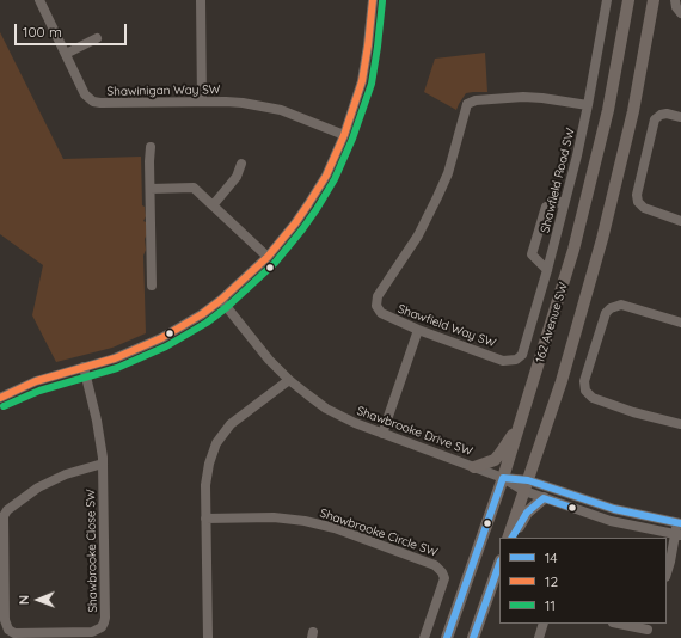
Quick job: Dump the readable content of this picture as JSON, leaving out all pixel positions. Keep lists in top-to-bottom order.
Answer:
{
  "streets": {
    "main road": ["162 Avenue SW"],
    "street": [
      "Shawinigan Way SW",
      "Shawfield Road SW",
      "Shawfield Way SW",
      "Shawbrooke Drive SW",
      "Shawbrooke Circle SW",
      "Shawbrooke Close SW"
    ]
  },
  "crossings": [
    ["Shawfield Road SW", "Shawfield Way SW"],
    ["162 Avenue SW", "Shawbrooke Drive SW"]
  ],
  "lines": ["transit line 12", "transit line 11", "transit line 14"],
  "legend": ["14", "12", "11"],
  "scale_bar": "100 m",
  "north": "left"
}
